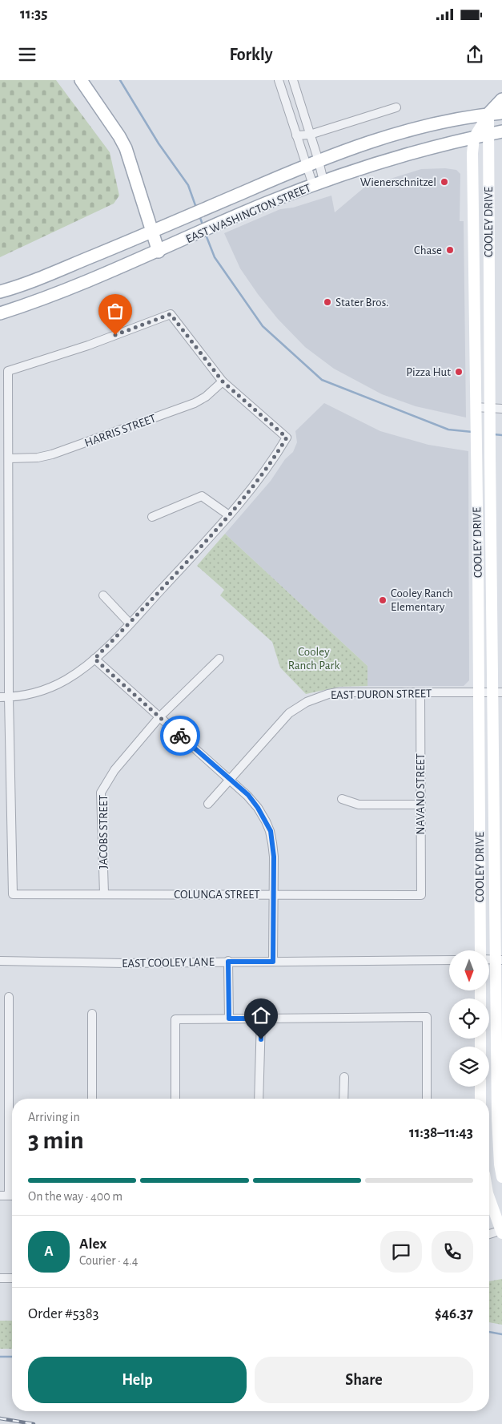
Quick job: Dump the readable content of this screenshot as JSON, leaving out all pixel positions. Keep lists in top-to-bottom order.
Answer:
{
  "streets": {
    "main road": ["EAST WASHINGTON STREET"],
    "street": [
      "COOLEY DRIVE",
      "HARRIS STREET",
      "EAST DURON STREET",
      "NAVANO STREET",
      "JACOBS STREET",
      "COLUNGA STREET",
      "EAST COOLEY LANE"
    ]
  },
  "crossings": [
    ["EAST WASHINGTON STREET", "COOLEY DRIVE"],
    ["COOLEY DRIVE", "EAST DURON STREET"],
    ["EAST DURON STREET", "NAVANO STREET"],
    ["NAVANO STREET", "COLUNGA STREET"],
    ["JACOBS STREET", "COLUNGA STREET"]
  ],
  "parks": ["Cooley Ranch Park"],
  "places": [
    "Wienerschnitzel",
    "Chase",
    "Stater Bros.",
    "Pizza Hut",
    "Cooley Ranch Elementary"
  ],
  "north": "bottom",
  "page": {
    "status": "11:35",
    "header": "Forkly",
    "heading": ["3 min", "Arriving in", "11:38–11:43"],
    "panel": [
      "Alex",
      "Courier · 4.4",
      "Order #5383",
      "$46.37"
    ],
    "bar": "On the way · 400 m",
    "round": "A",
    "buttons": ["Help", "Share"]
  }
}
